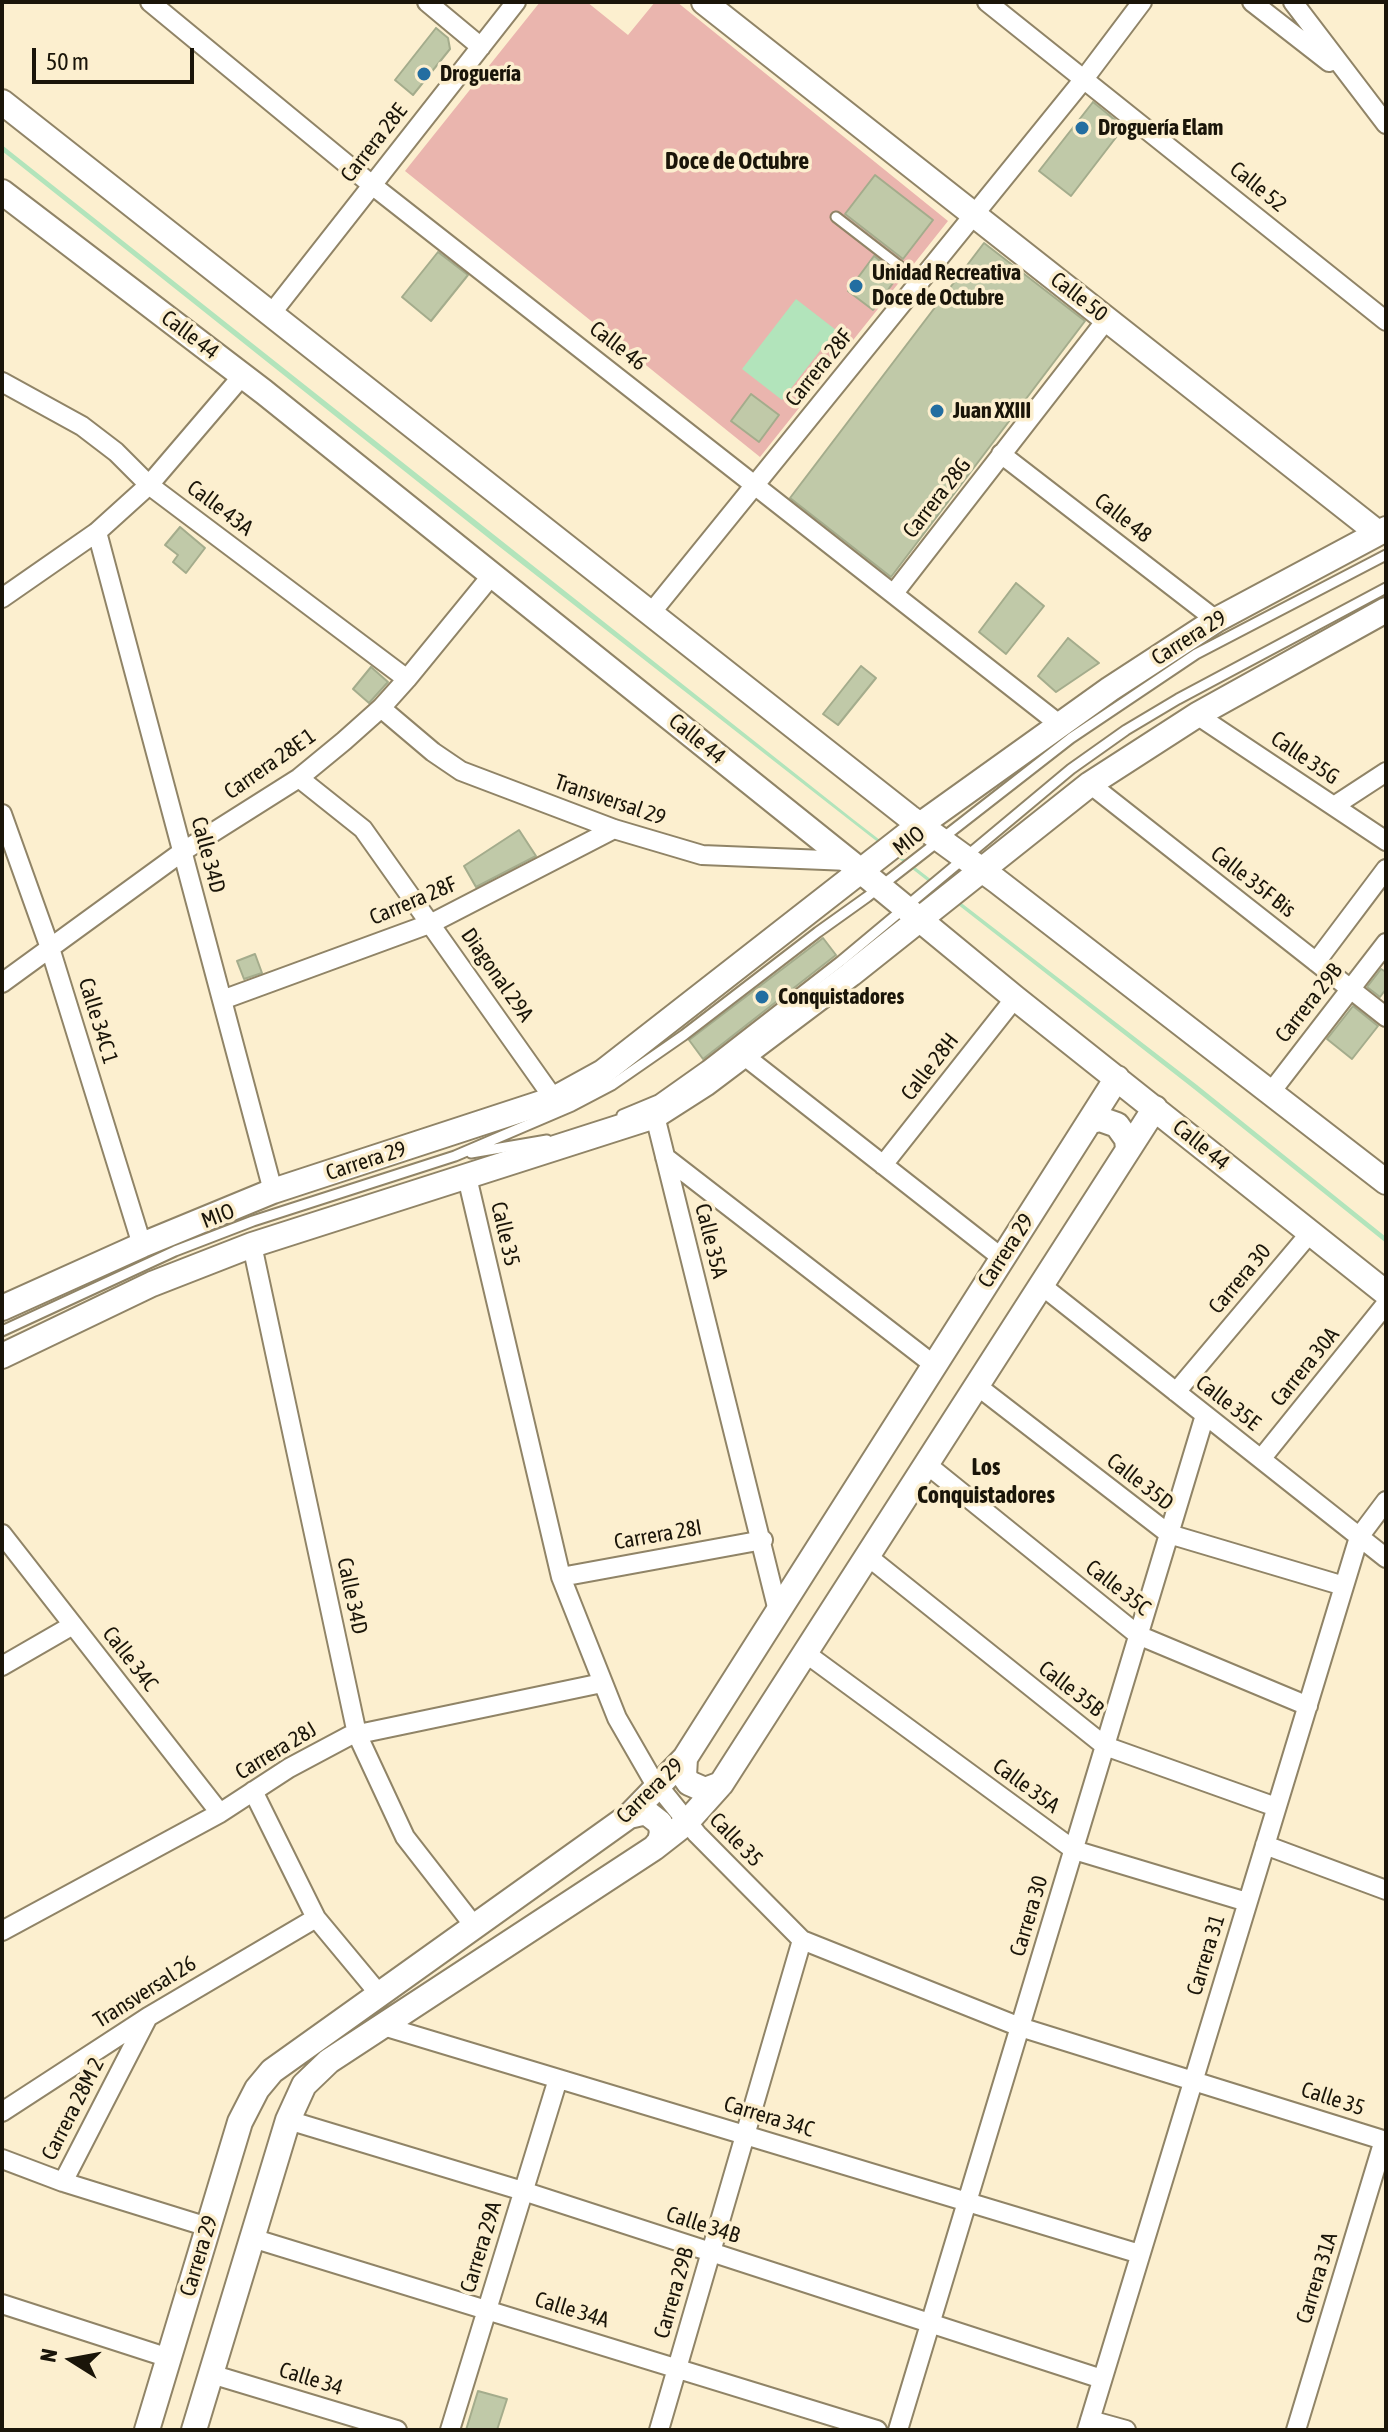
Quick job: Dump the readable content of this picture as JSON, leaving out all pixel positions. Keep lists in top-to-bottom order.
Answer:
{
  "streets": {
    "main road": ["Calle 50", "Calle 44", "Carrera 29"],
    "street": [
      "Carrera 28E",
      "Calle 52",
      "Calle 46",
      "Carrera 28F",
      "Carrera 28G",
      "Calle 43A",
      "Calle 48",
      "Calle 35G",
      "Carrera 28E 1",
      "Transversal 29",
      "Calle 34D",
      "Calle 35F Bis",
      "Diagonal 29A",
      "Carrera 29B",
      "Calle 34C 1",
      "Calle 28H",
      "Calle 35",
      "Calle 35A",
      "Carrera 30",
      "Carrera 30A",
      "Calle 35E",
      "Calle 35D",
      "Carrera 28I",
      "Calle 35C",
      "Calle 34C",
      "Calle 35B",
      "Carrera 28J",
      "Carrera 31",
      "Transversal 26",
      "Carrera 28M 2",
      "Carrera 34C",
      "Calle 34B",
      "Carrera 29A",
      "Carrera 31A",
      "Calle 34A",
      "Calle 34"
    ],
    "lane": ["MIO"]
  },
  "crossings": [
    ["Carrera 28E", "Calle 46"],
    ["Calle 52", "Carrera 28F"],
    ["Calle 50", "Carrera 28F"],
    ["Calle 50", "Carrera 28G"],
    ["Calle 50", "Carrera 29"],
    ["Calle 50", "MIO"],
    ["Calle 44", "Carrera 29"],
    ["Calle 44", "Carrera 28E 1"],
    ["Calle 44", "Transversal 29"],
    ["Calle 44", "MIO"],
    ["Calle 44", "Calle 28H"],
    ["Calle 44", "Carrera 30"],
    ["Calle 46", "Carrera 28F"],
    ["Calle 46", "Carrera 28G"],
    ["Calle 46", "Carrera 29"],
    ["Carrera 28F", "Transversal 29"],
    ["Carrera 28F", "Calle 34D"],
    ["Carrera 28F", "Diagonal 29A"],
    ["Carrera 28G", "Calle 48"],
    ["Calle 43A", "Carrera 28E 1"],
    ["Calle 48", "Carrera 29"],
    ["Carrera 29", "Calle 35G"],
    ["Carrera 29", "Transversal 29"],
    ["Carrera 29", "MIO"],
    ["Carrera 29", "Calle 34D"],
    ["Carrera 29", "Calle 35F Bis"],
    ["Carrera 29", "Diagonal 29A"],
    ["Carrera 29", "Calle 34C 1"],
    ["Carrera 29", "Calle 35"],
    ["Carrera 29", "Calle 35A"],
    ["Carrera 29", "Calle 35E"],
    ["Carrera 29", "Calle 35D"],
    ["Carrera 29", "Calle 35C"],
    ["Carrera 29", "Calle 35B"],
    ["Carrera 29", "Carrera 34C"],
    ["Carrera 29", "Calle 34B"],
    ["Carrera 29", "Calle 34A"],
    ["Carrera 29", "Calle 34"],
    ["Carrera 28E 1", "Transversal 29"],
    ["Carrera 28E 1", "Calle 34D"],
    ["Carrera 28E 1", "Diagonal 29A"],
    ["Carrera 28E 1", "Calle 34C 1"],
    ["MIO", "Calle 35"],
    ["Calle 34D", "Carrera 28J"],
    ["Calle 35F Bis", "Carrera 29B"],
    ["Carrera 29B", "Calle 35"],
    ["Carrera 29B", "Carrera 34C"],
    ["Carrera 29B", "Calle 34B"],
    ["Carrera 29B", "Calle 34A"],
    ["Calle 35", "Carrera 30"],
    ["Calle 35", "Carrera 28I"],
    ["Calle 35", "Carrera 28J"],
    ["Calle 35", "Carrera 31"],
    ["Calle 35", "Carrera 31A"],
    ["Calle 35A", "Carrera 30"],
    ["Calle 35A", "Carrera 28I"],
    ["Calle 35A", "Carrera 31"],
    ["Carrera 30", "Calle 35E"],
    ["Carrera 30", "Calle 35D"],
    ["Carrera 30", "Calle 35C"],
    ["Carrera 30", "Calle 35B"],
    ["Carrera 30", "Carrera 34C"],
    ["Carrera 30", "Calle 34B"],
    ["Carrera 30A", "Calle 35E"],
    ["Calle 35E", "Carrera 31"],
    ["Calle 35D", "Carrera 31"],
    ["Calle 35C", "Carrera 31"],
    ["Calle 34C", "Carrera 28J"],
    ["Calle 35B", "Carrera 31"],
    ["Carrera 31", "Carrera 34C"],
    ["Carrera 31", "Calle 34B"],
    ["Transversal 26", "Carrera 28M 2"],
    ["Carrera 34C", "Carrera 29A"],
    ["Calle 34B", "Carrera 29A"],
    ["Carrera 29A", "Calle 34A"]
  ],
  "districts": ["Doce de Octubre", "Los Conquistadores"],
  "places": [
    "Droguería",
    "Droguería Elam",
    "Unidad Recreativa Doce de Octubre",
    "Juan XXIII",
    "Conquistadores"
  ],
  "scale_bar": "50 m",
  "north": "left"
}
